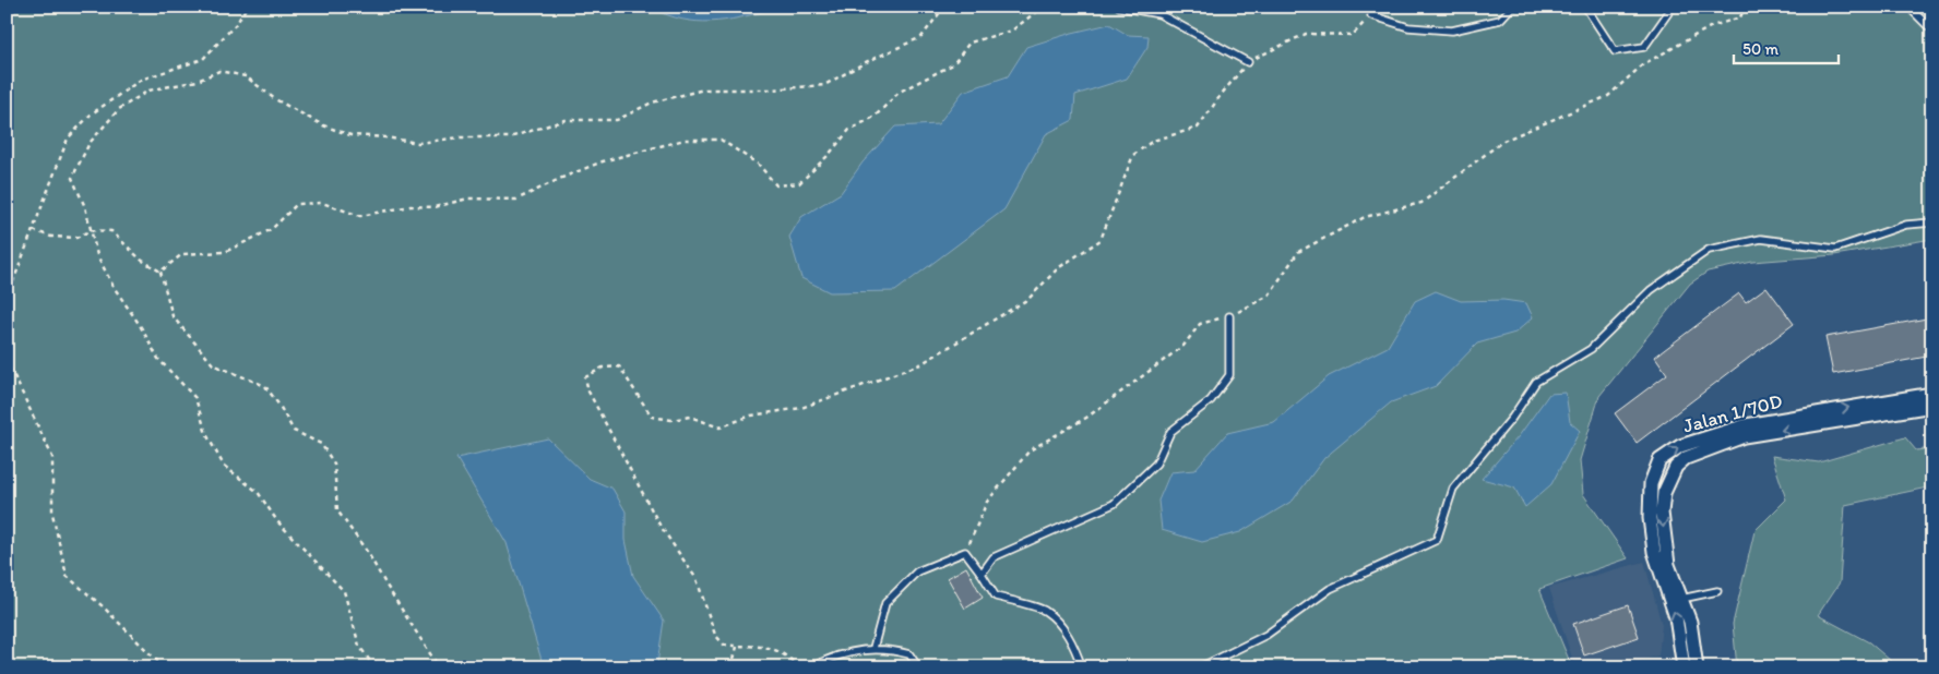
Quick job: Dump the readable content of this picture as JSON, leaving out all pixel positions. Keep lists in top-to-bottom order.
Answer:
{
  "streets": {
    "street": ["Jalan 1/70D"]
  },
  "scale_bar": "50 m"
}
